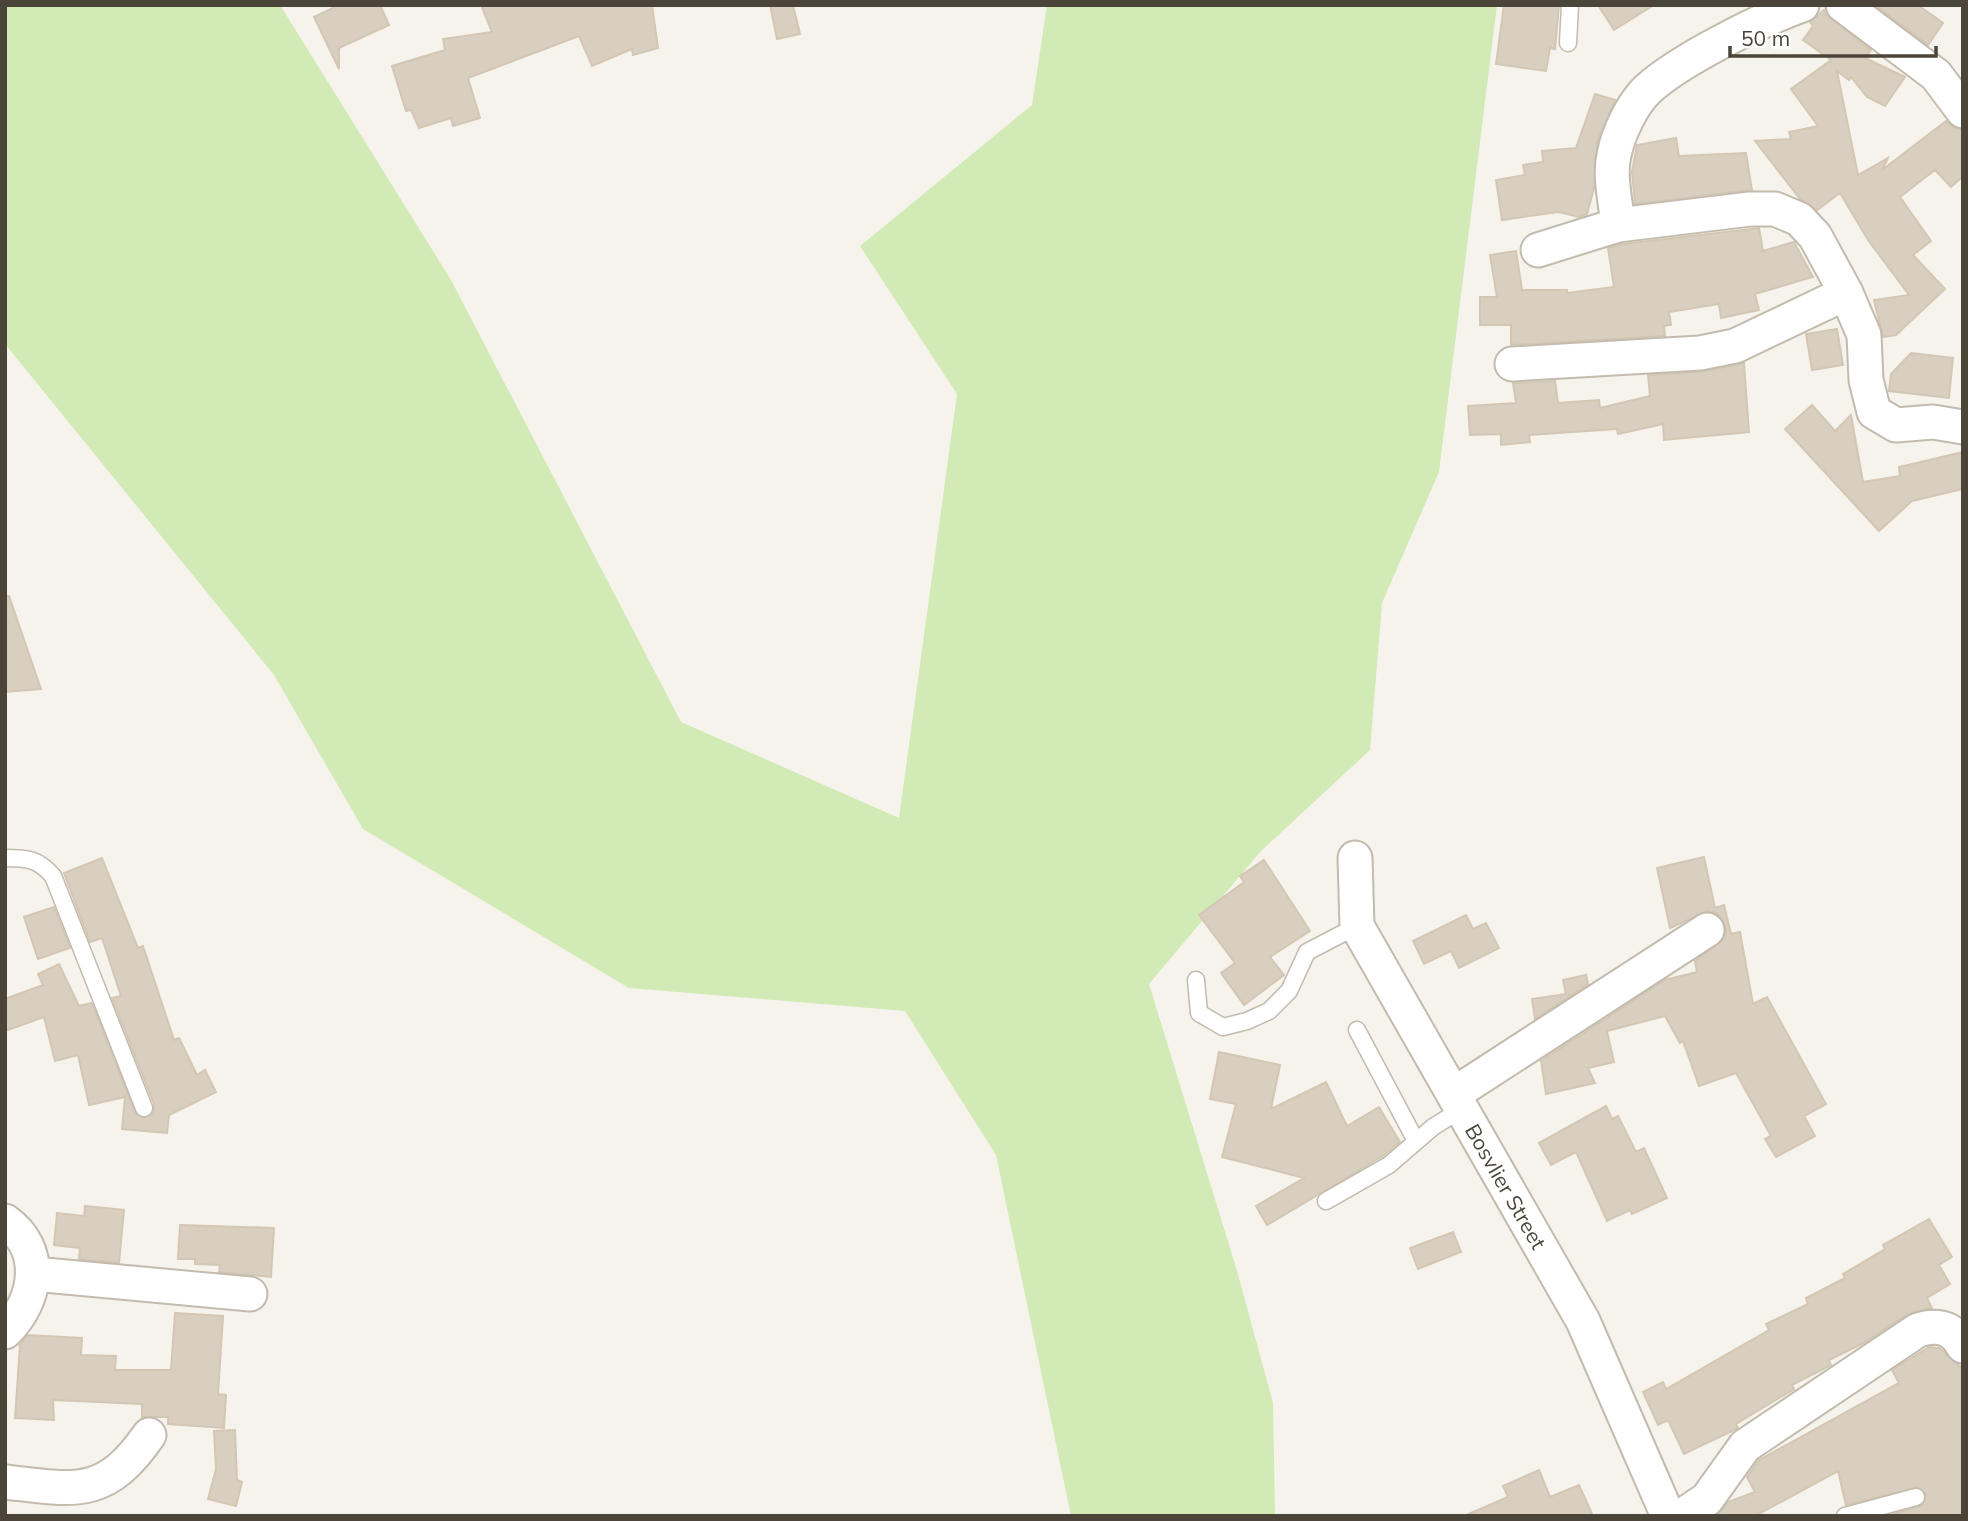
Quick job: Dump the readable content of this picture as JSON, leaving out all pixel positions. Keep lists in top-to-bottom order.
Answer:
{
  "streets": {
    "street": ["Bosvlier Street"]
  },
  "scale_bar": "50 m"
}
